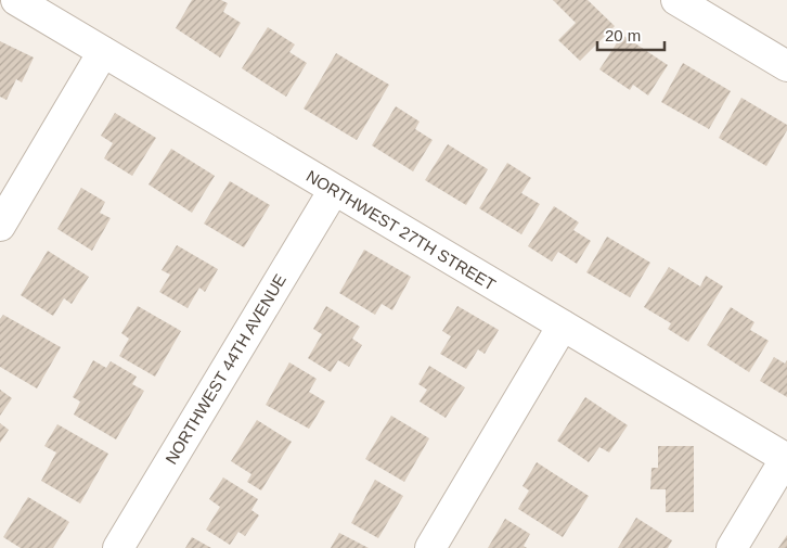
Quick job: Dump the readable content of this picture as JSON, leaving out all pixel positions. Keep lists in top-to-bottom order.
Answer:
{
  "streets": {
    "street": ["NORTHWEST 27TH STREET", "NORTHWEST 44TH AVENUE"]
  },
  "crossings": [
    ["NORTHWEST 27TH STREET", "NORTHWEST 44TH AVENUE"]
  ],
  "scale_bar": "20 m"
}
